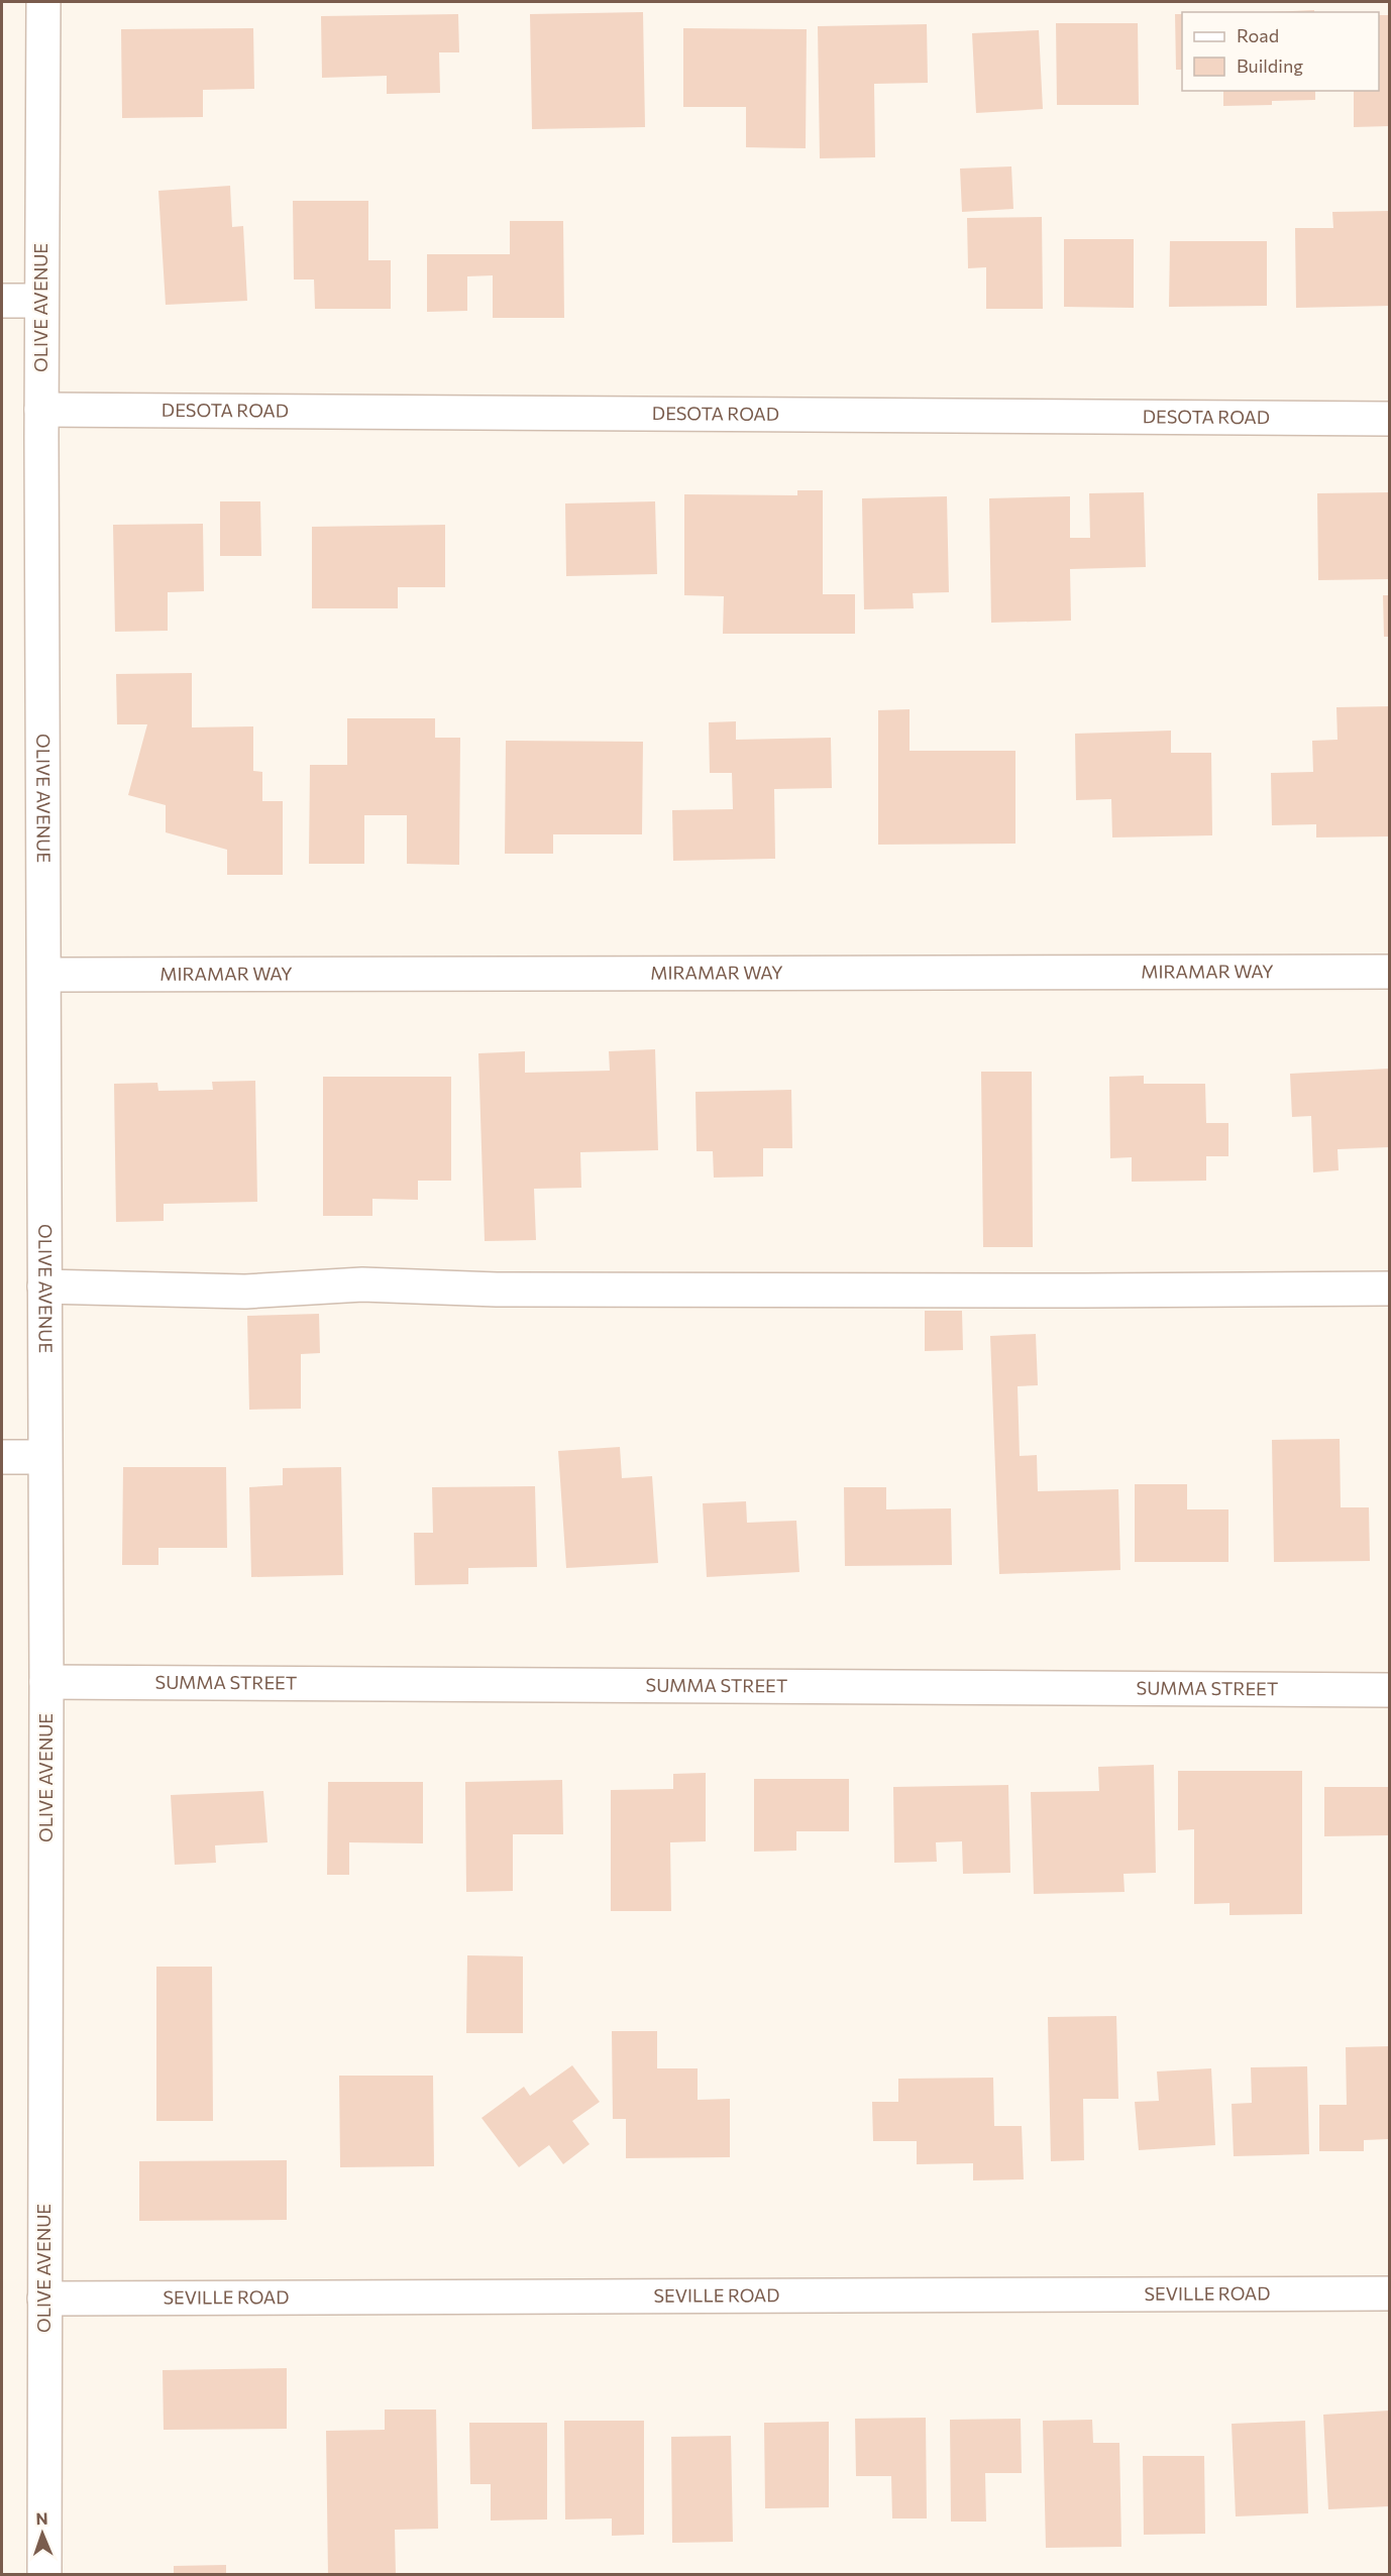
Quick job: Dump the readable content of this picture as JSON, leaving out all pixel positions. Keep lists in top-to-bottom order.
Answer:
{
  "streets": {
    "street": [
      "OLIVE AVENUE",
      "DESOTA ROAD",
      "MIRAMAR WAY",
      "SUMMA STREET",
      "SEVILLE ROAD"
    ]
  },
  "crossings": [
    ["OLIVE AVENUE", "DESOTA ROAD"],
    ["OLIVE AVENUE", "MIRAMAR WAY"],
    ["OLIVE AVENUE", "SUMMA STREET"],
    ["OLIVE AVENUE", "SEVILLE ROAD"]
  ],
  "legend": ["Road", "Building"],
  "north": "top"
}
